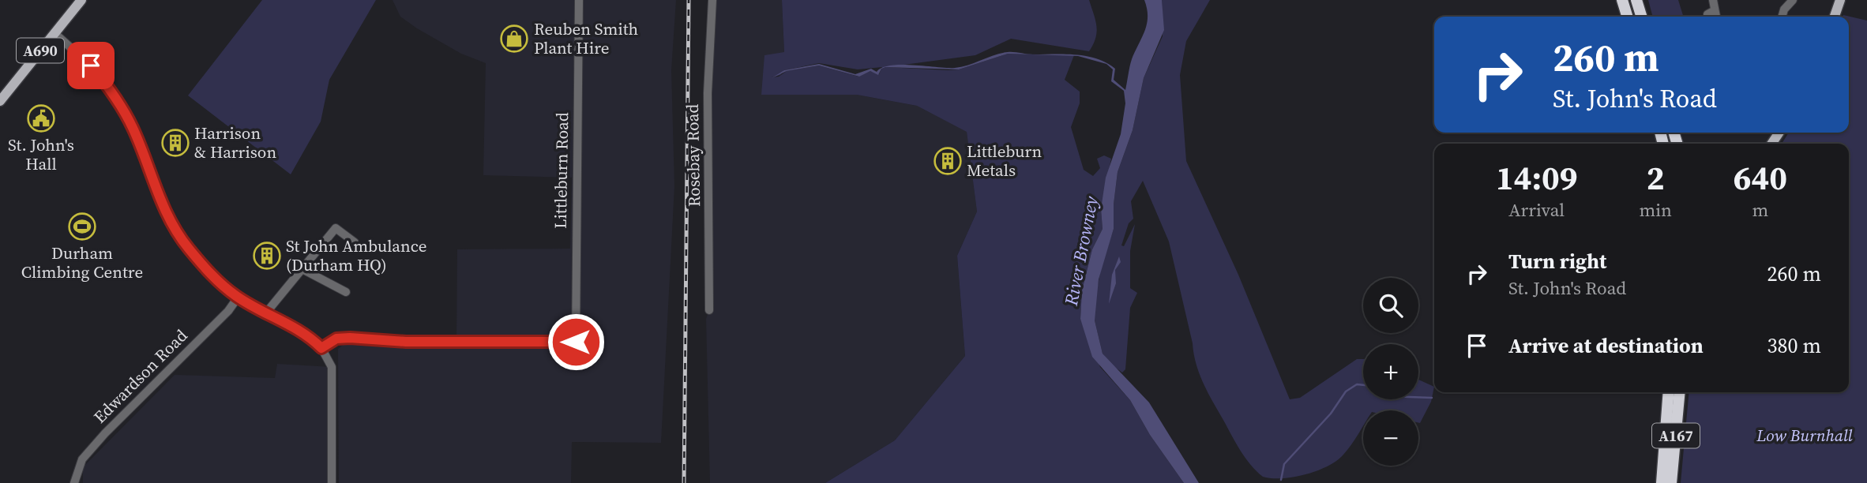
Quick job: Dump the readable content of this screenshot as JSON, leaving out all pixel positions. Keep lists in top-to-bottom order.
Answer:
{
  "streets": {
    "highway": ["A167"],
    "main road": ["A690"],
    "street": ["Rosebay Road", "Littleburn Road", "Edwardson Road"]
  },
  "water": ["River Browney"],
  "parks": ["Low Burnhall"],
  "places": {
    "shop": ["Reuben Smith Plant Hire"],
    "public building": ["St. John's Hall"],
    "building": ["Harrison & Harrison", "Littleburn Metals", "St John Ambulance (Durham HQ)"],
    "sports": ["Durham Climbing Centre"]
  },
  "page": {
    "turn": ["260 m", "St. John's Road"],
    "eta": [
      "14:09",
      "Arrival",
      "2",
      "min",
      "640",
      "m"
    ],
    "list": [
      {
        "name": "Turn right",
        "note": "St. John's Road",
        "value": "260 m"
      },
      {
        "name": "Arrive at destination",
        "value": "380 m"
      }
    ],
    "map_buttons": ["+", "−"]
  }
}
